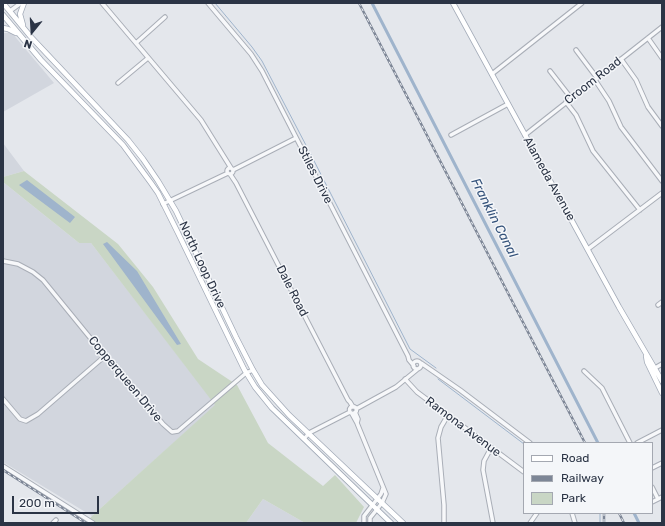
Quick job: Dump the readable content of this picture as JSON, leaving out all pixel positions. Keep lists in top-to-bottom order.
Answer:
{
  "streets": {
    "main road": ["Alameda Avenue", "North Loop Drive"],
    "street": [
      "Croom Road",
      "Stiles Drive",
      "Dale Road",
      "Copperqueen Drive",
      "Ramona Avenue"
    ]
  },
  "crossings": [
    ["Croom Road", "Alameda Avenue"],
    ["North Loop Drive", "Dale Road"],
    ["North Loop Drive", "Copperqueen Drive"]
  ],
  "water": ["Franklin Canal"],
  "legend": ["Road", "Railway", "Park"],
  "scale_bar": "200 m",
  "north": "bottom"
}
